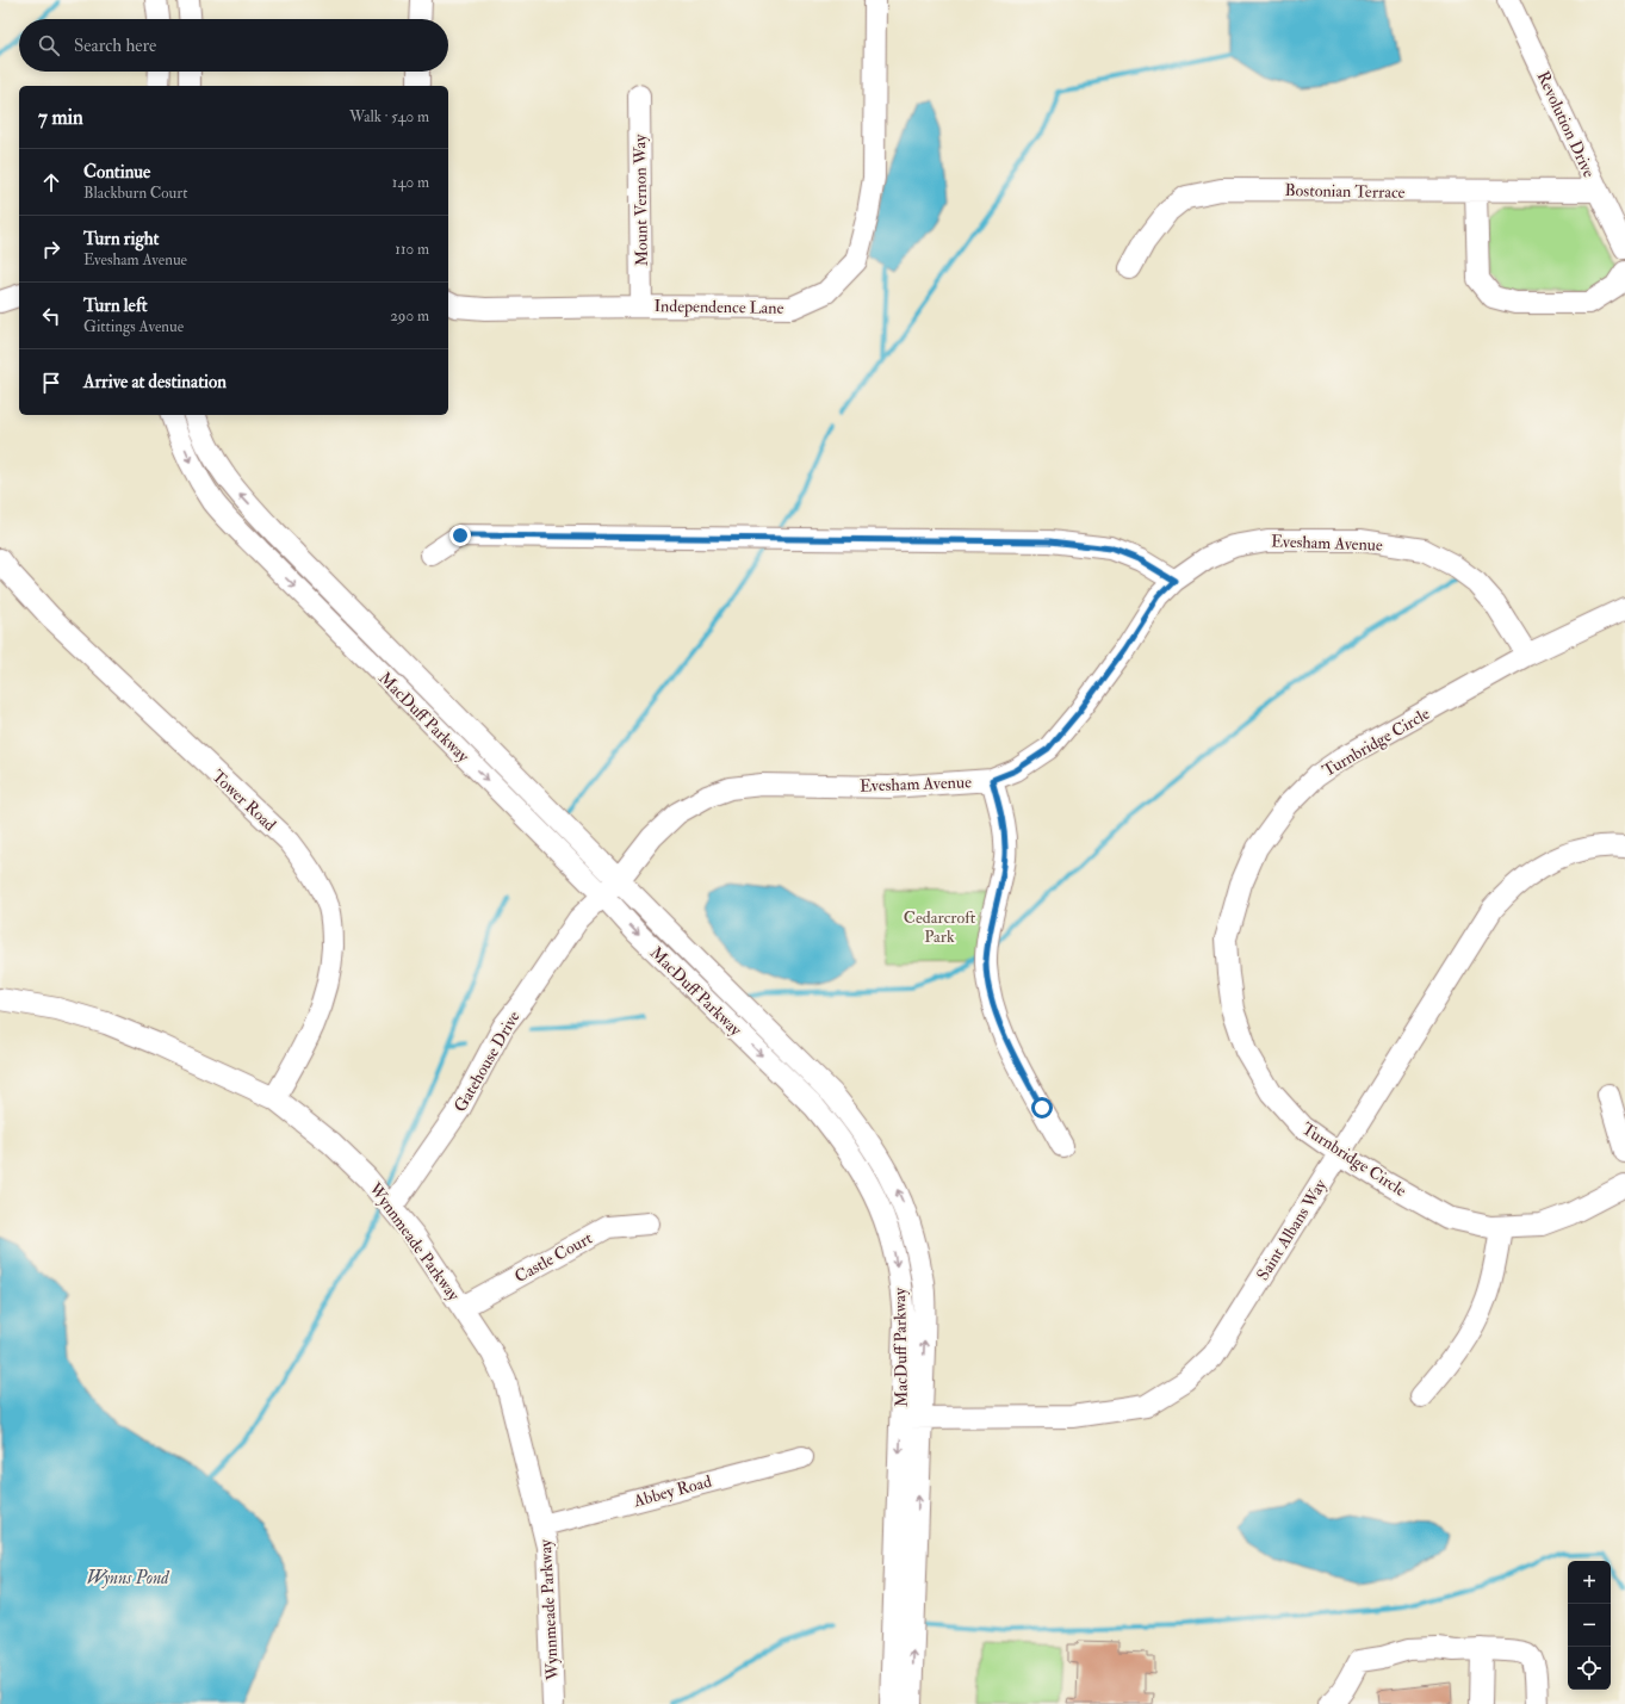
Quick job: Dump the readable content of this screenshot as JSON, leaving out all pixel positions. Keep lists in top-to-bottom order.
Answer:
{
  "streets": {
    "street": [
      "Revolution Drive",
      "Bostonian Terrace",
      "Mount Vernon Way",
      "Independence Lane",
      "Evesham Avenue",
      "MacDuff Parkway",
      "Turnbridge Circle",
      "Tower Road",
      "Gatehouse Drive",
      "Saint Albans Way",
      "Wynnmeade Parkway",
      "Castle Court",
      "Abbey Road"
    ]
  },
  "crossings": [
    ["Revolution Drive", "Bostonian Terrace"],
    ["Mount Vernon Way", "Independence Lane"],
    ["Evesham Avenue", "MacDuff Parkway"],
    ["Evesham Avenue", "Turnbridge Circle"],
    ["Evesham Avenue", "Gatehouse Drive"],
    ["MacDuff Parkway", "Gatehouse Drive"],
    ["MacDuff Parkway", "Saint Albans Way"],
    ["Turnbridge Circle", "Saint Albans Way"],
    ["Tower Road", "Wynnmeade Parkway"],
    ["Gatehouse Drive", "Wynnmeade Parkway"],
    ["Wynnmeade Parkway", "Castle Court"],
    ["Wynnmeade Parkway", "Abbey Road"]
  ],
  "water": ["Wynns Pond"],
  "parks": ["Cedarcroft Park"],
  "page": {
    "search": "Search here",
    "heading": ["7 min", "Walk · 540 m"],
    "list": [
      ["Continue", "Blackburn Court", "140 m"],
      ["Turn right", "Evesham Avenue", "110 m"],
      ["Turn left", "Gittings Avenue", "290 m"],
      "Arrive at destination"
    ],
    "map_buttons": ["+", "−"]
  }
}
